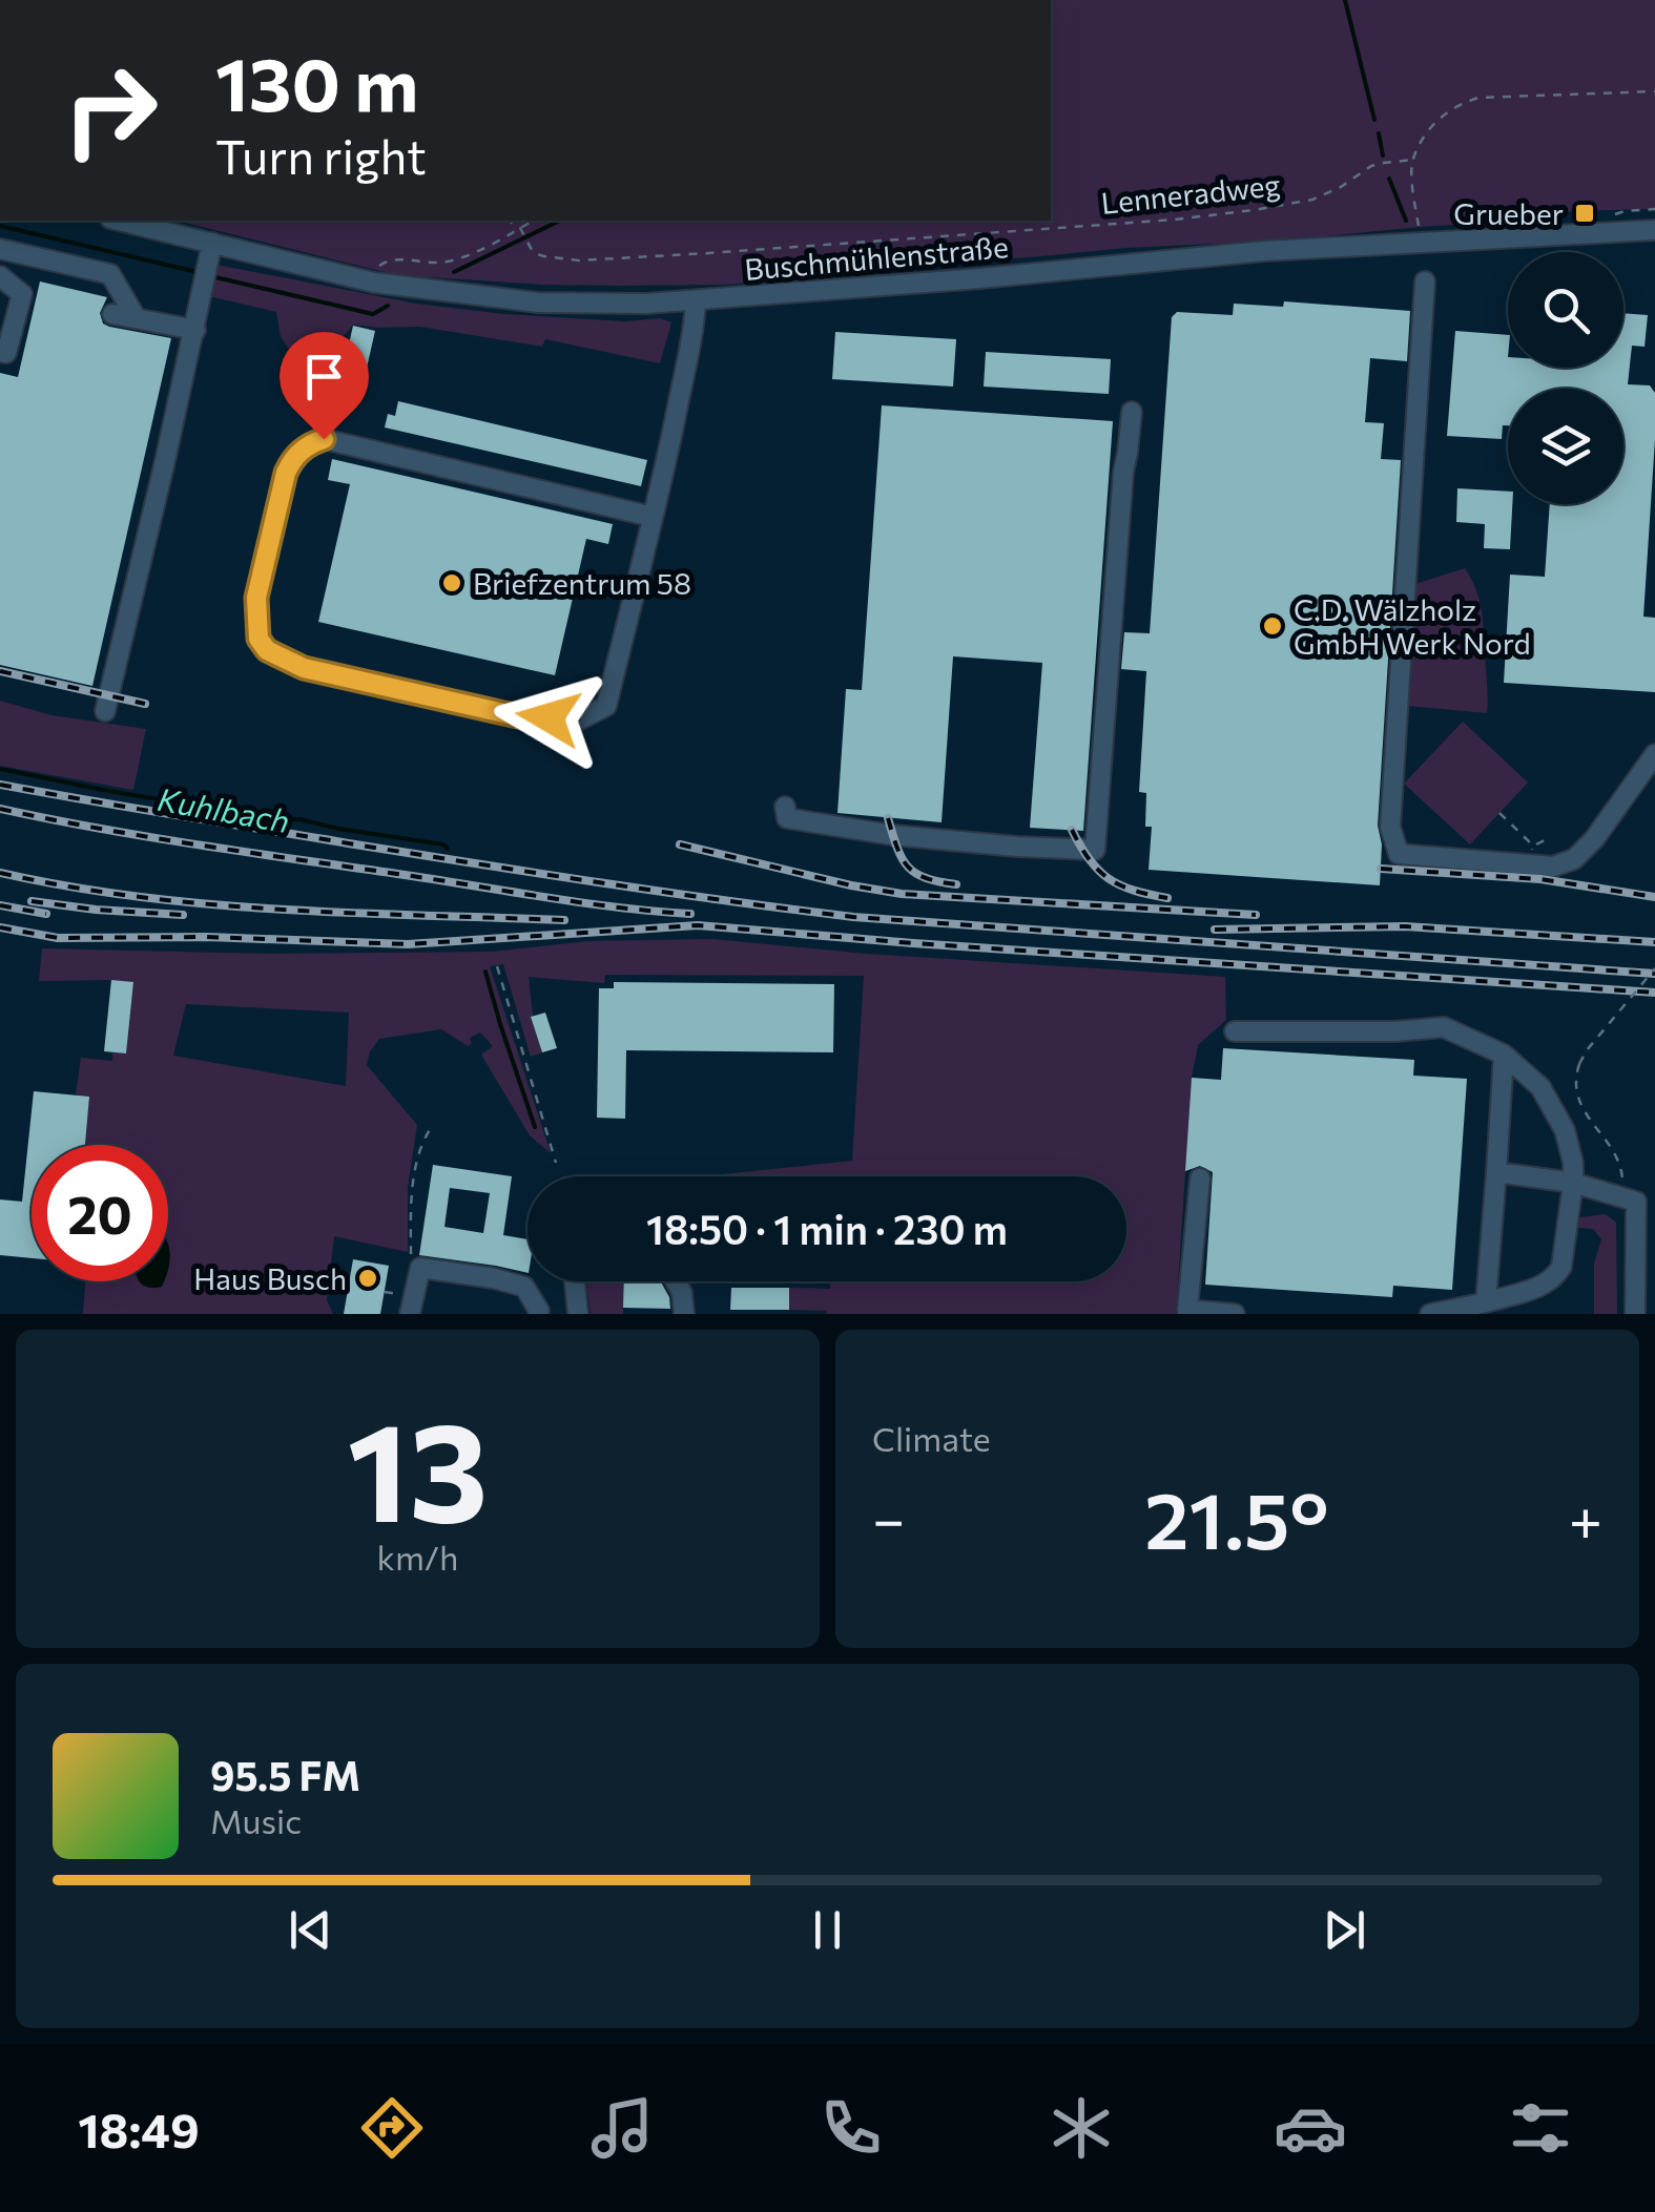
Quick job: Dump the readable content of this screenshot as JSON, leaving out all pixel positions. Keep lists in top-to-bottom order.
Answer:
{
  "streets": {
    "street": ["Buschmühlenstraße"],
    "path": ["Lenneradweg"]
  },
  "water": ["Kuhlbach"],
  "places": {
    "transit": ["Grueber"],
    "other": ["Briefzentrum 58", "C.D. Wälzholz GmbH Werk Nord", "Haus Busch"]
  },
  "page": {
    "turn": ["130 m", "Turn right"],
    "limit": "20",
    "trip": "18:50 · 1 min · 230 m",
    "tile": [
      ["13", "km/h"],
      "Climate"
    ],
    "heat": ["−", "21.5°", "+"],
    "song": ["95.5 FM", "Music"],
    "tabs": "18:49"
  }
}
